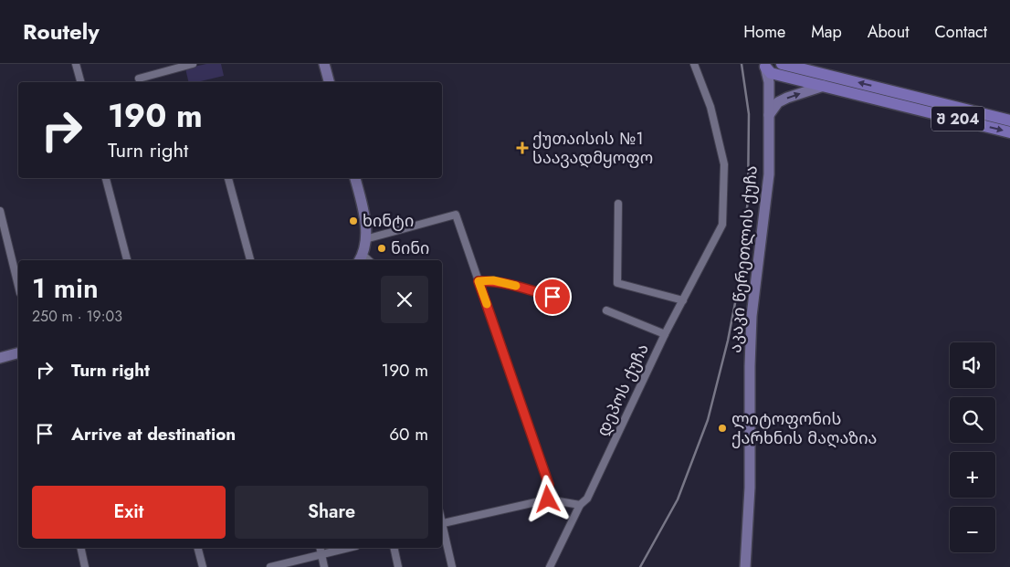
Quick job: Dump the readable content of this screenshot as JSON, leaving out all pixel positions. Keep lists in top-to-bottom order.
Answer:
{
  "streets": {
    "main road": ["შ 204", "აკაკი წერეთლის ქუჩა"],
    "street": ["დეპოს ქუჩა"]
  },
  "crossings": [
    ["შ 204", "აკაკი წერეთლის ქუჩა"]
  ],
  "places": {
    "health": ["ქუთაისის №1 საავადმყოფო"],
    "other": ["ხინტი", "ნინი", "ლიტოფონის ქარხნის მაღაზია"]
  },
  "page": {
    "header": "Routely",
    "nav": [
      "Home",
      "Map",
      "About",
      "Contact"
    ],
    "turn": ["190 m", "Turn right"],
    "heading": ["1 min", "250 m · 19:03"],
    "list": [
      {
        "name": "Turn right",
        "value": "190 m"
      },
      {
        "name": "Arrive at destination",
        "value": "60 m"
      }
    ],
    "map_buttons": ["+", "−"],
    "buttons": ["Exit", "Share"]
  }
}
